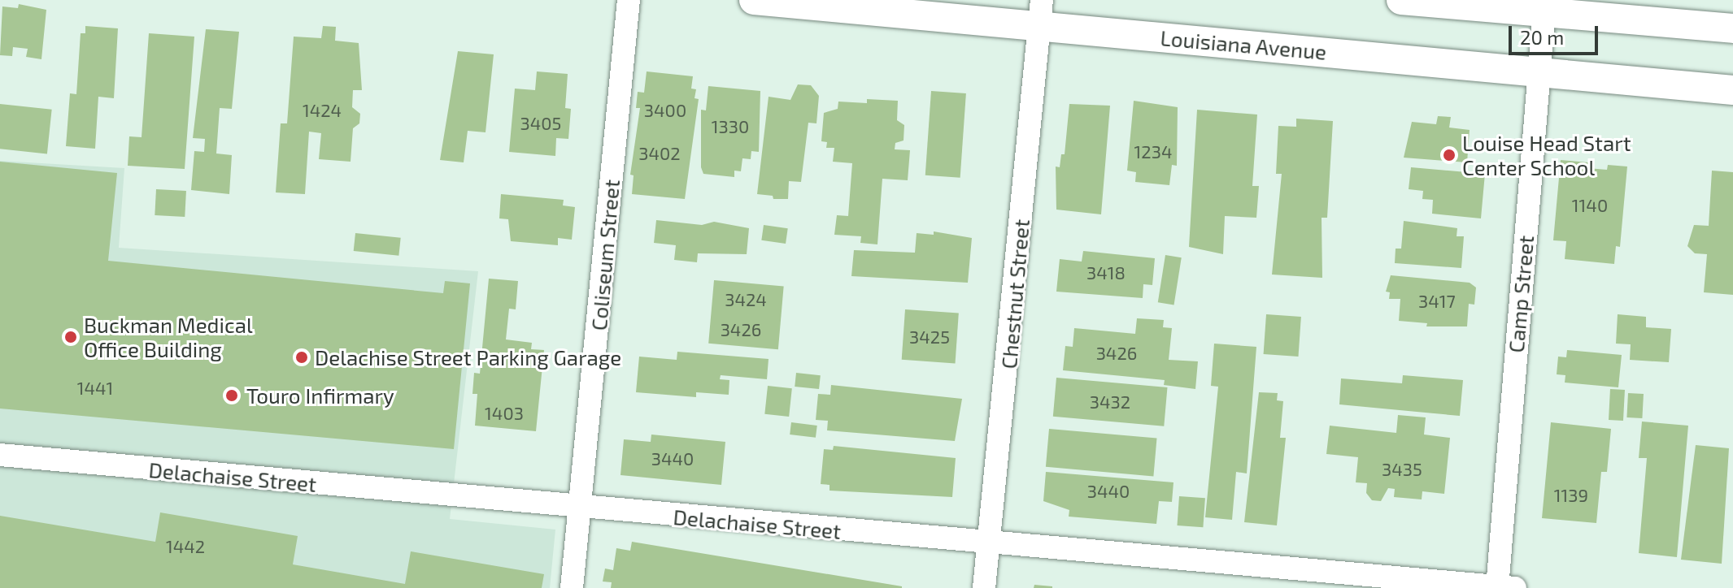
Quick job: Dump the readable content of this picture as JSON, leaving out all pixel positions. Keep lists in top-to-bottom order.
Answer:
{
  "streets": {
    "street": [
      "Louisiana Avenue",
      "Coliseum Street",
      "Chestnut Street",
      "Camp Street",
      "Delachaise Street"
    ]
  },
  "crossings": [
    ["Louisiana Avenue", "Chestnut Street"],
    ["Louisiana Avenue", "Camp Street"],
    ["Coliseum Street", "Delachaise Street"],
    ["Chestnut Street", "Delachaise Street"],
    ["Camp Street", "Delachaise Street"]
  ],
  "places": [
    "Louise Head Start Center School",
    "Buckman Medical Office Building",
    "Delachise Street Parking Garage",
    "Touro Infirmary"
  ],
  "house_numbers": [
    "1424",
    "3400",
    "3405",
    "1330",
    "1234",
    "3402",
    "1140",
    "3418",
    "3424",
    "3417",
    "3426",
    "3425",
    "3426",
    "1441",
    "3432",
    "1403",
    "3440",
    "3435",
    "3440",
    "1139",
    "1442"
  ],
  "scale_bar": "20 m"
}
